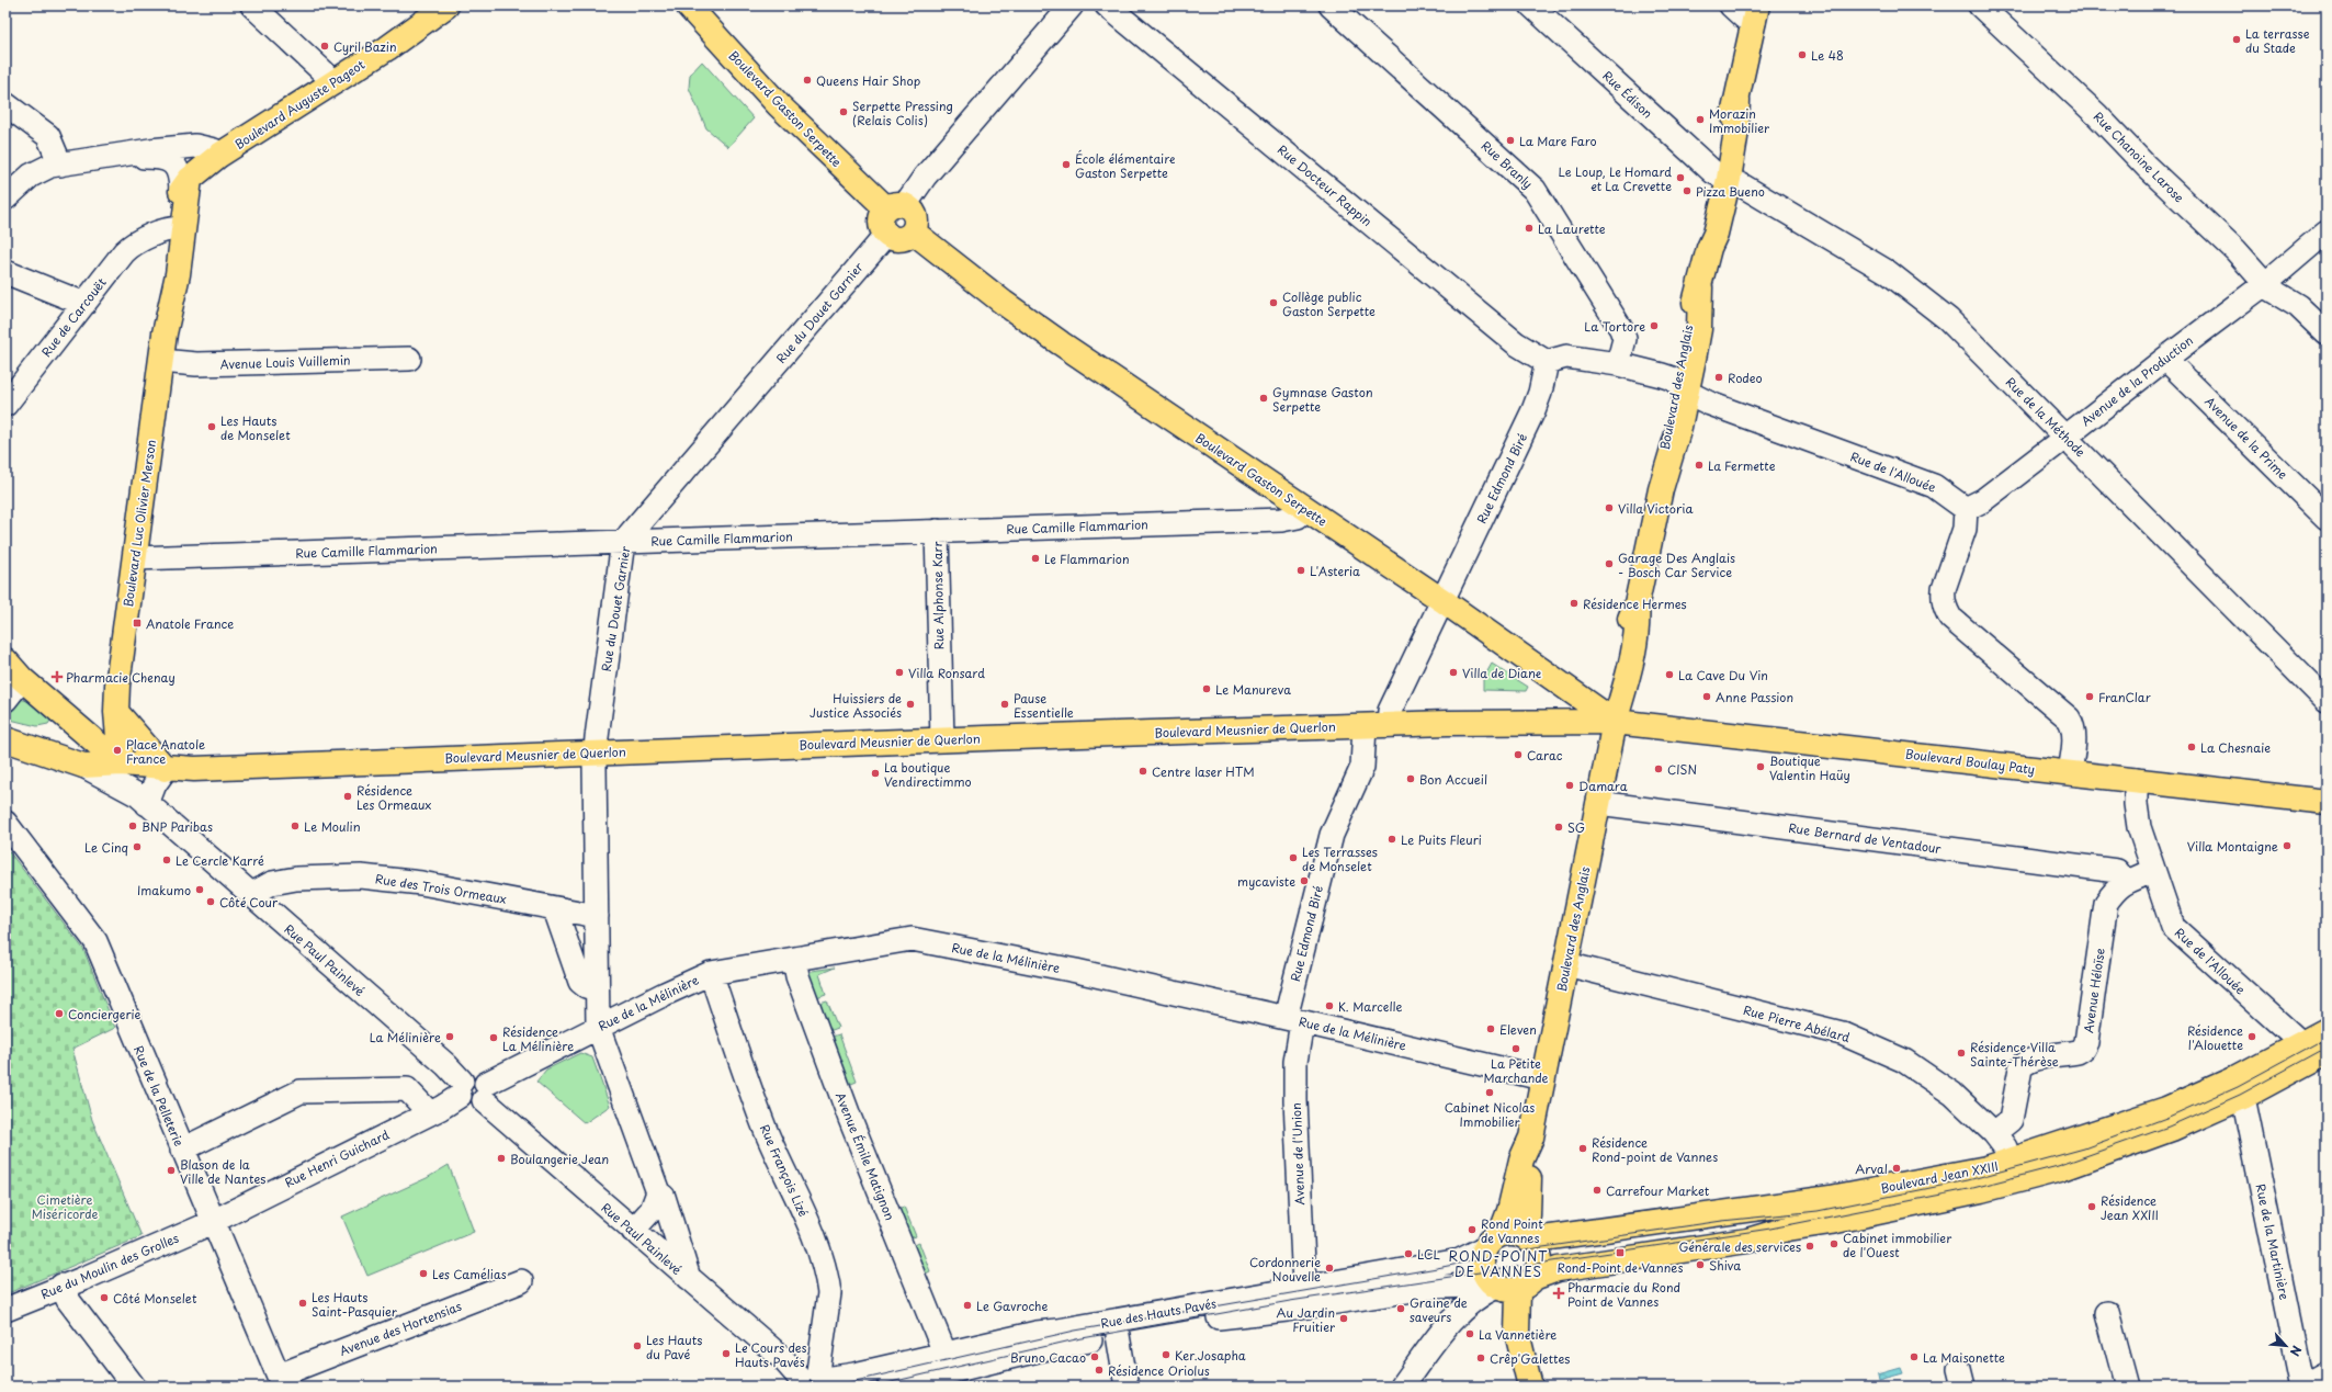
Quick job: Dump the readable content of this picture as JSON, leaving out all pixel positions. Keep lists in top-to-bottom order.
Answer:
{
  "streets": {
    "main road": [
      "Boulevard Auguste Pageot",
      "Boulevard Gaston Serpette",
      "Boulevard des Anglais",
      "Boulevard Luc Olivier Merson",
      "Boulevard Meusnier de Querlon",
      "Boulevard Boulay Paty",
      "Boulevard Jean XXIII"
    ],
    "street": [
      "Rue Édison",
      "Rue Chanoine Larose",
      "Rue Branly",
      "Rue Docteur Rappin",
      "Rue du Douet Garnier",
      "Rue de Carcouët",
      "Avenue Louis Vuillemin",
      "Avenue de la Production",
      "Rue de la Méthode",
      "Avenue de la Prime",
      "Rue de l'Allouée",
      "Rue Edmond Biré",
      "Rue Camille Flammarion",
      "Rue Alphonse Karr",
      "Rue Bernard de Ventadour",
      "Rue des Trois Ormeaux",
      "Rue de la Mélinière",
      "Rue Paul Painlevé",
      "Avenue Héloïse",
      "Rue Pierre Abélard",
      "Rue de la Pelleterie",
      "Avenue de l'Union",
      "Avenue Émile Matignon",
      "Rue Henri Guichard",
      "Rue François Lizé",
      "Rue de la Martinière",
      "Rue du Moulin des Grolles",
      "Rue des Hauts Pavés",
      "Avenue des Hortensias"
    ]
  },
  "crossings": [
    ["Rue Édison", "Boulevard des Anglais"],
    ["Rue Édison", "Rue de la Méthode"],
    ["Boulevard Auguste Pageot", "Boulevard Luc Olivier Merson"],
    ["Boulevard Gaston Serpette", "Rue du Douet Garnier"],
    ["Boulevard Gaston Serpette", "Boulevard des Anglais"],
    ["Boulevard Gaston Serpette", "Rue Edmond Biré"],
    ["Boulevard Gaston Serpette", "Rue Camille Flammarion"],
    ["Boulevard Gaston Serpette", "Boulevard Meusnier de Querlon"],
    ["Boulevard Gaston Serpette", "Boulevard Boulay Paty"],
    ["Rue Chanoine Larose", "Avenue de la Production"],
    ["Rue Docteur Rappin", "Rue Edmond Biré"],
    ["Rue du Douet Garnier", "Rue Camille Flammarion"],
    ["Rue du Douet Garnier", "Boulevard Meusnier de Querlon"],
    ["Rue du Douet Garnier", "Rue des Trois Ormeaux"],
    ["Rue du Douet Garnier", "Rue de la Mélinière"],
    ["Rue de Carcouët", "Boulevard Luc Olivier Merson"],
    ["Avenue Louis Vuillemin", "Boulevard Luc Olivier Merson"],
    ["Avenue de la Production", "Rue de la Méthode"],
    ["Avenue de la Production", "Avenue de la Prime"],
    ["Avenue de la Production", "Rue de l'Allouée"],
    ["Boulevard des Anglais", "Rue de la Méthode"],
    ["Boulevard des Anglais", "Rue de l'Allouée"],
    ["Boulevard des Anglais", "Boulevard Meusnier de Querlon"],
    ["Boulevard des Anglais", "Boulevard Boulay Paty"],
    ["Boulevard des Anglais", "Rue Bernard de Ventadour"],
    ["Boulevard des Anglais", "Rue de la Mélinière"],
    ["Boulevard des Anglais", "Rue Pierre Abélard"],
    ["Boulevard des Anglais", "Boulevard Jean XXIII"],
    ["Boulevard des Anglais", "Rue des Hauts Pavés"],
    ["Rue de l'Allouée", "Boulevard Boulay Paty"],
    ["Rue de l'Allouée", "Avenue Héloïse"],
    ["Rue de l'Allouée", "Boulevard Jean XXIII"],
    ["Rue Edmond Biré", "Boulevard Meusnier de Querlon"],
    ["Rue Edmond Biré", "Rue de la Mélinière"],
    ["Rue Edmond Biré", "Avenue de l'Union"],
    ["Boulevard Luc Olivier Merson", "Rue Camille Flammarion"],
    ["Rue Camille Flammarion", "Rue Alphonse Karr"],
    ["Rue Alphonse Karr", "Boulevard Meusnier de Querlon"],
    ["Boulevard Meusnier de Querlon", "Boulevard Boulay Paty"],
    ["Rue Bernard de Ventadour", "Avenue Héloïse"],
    ["Rue des Trois Ormeaux", "Rue Paul Painlevé"],
    ["Rue de la Mélinière", "Rue Paul Painlevé"],
    ["Rue de la Mélinière", "Avenue de l'Union"],
    ["Rue de la Mélinière", "Avenue Émile Matignon"],
    ["Rue de la Mélinière", "Rue François Lizé"],
    ["Rue Paul Painlevé", "Rue Henri Guichard"],
    ["Rue Paul Painlevé", "Rue François Lizé"],
    ["Rue Paul Painlevé", "Rue des Hauts Pavés"],
    ["Avenue Héloïse", "Rue Pierre Abélard"],
    ["Rue Pierre Abélard", "Boulevard Jean XXIII"],
    ["Rue de la Pelleterie", "Rue Henri Guichard"],
    ["Rue de la Pelleterie", "Rue du Moulin des Grolles"],
    ["Rue de la Pelleterie", "Avenue des Hortensias"],
    ["Avenue de l'Union", "Rue des Hauts Pavés"],
    ["Avenue Émile Matignon", "Rue des Hauts Pavés"],
    ["Rue Henri Guichard", "Rue du Moulin des Grolles"],
    ["Rue François Lizé", "Rue des Hauts Pavés"],
    ["Boulevard Jean XXIII", "Rue de la Martinière"],
    ["Boulevard Jean XXIII", "Rue des Hauts Pavés"]
  ],
  "districts": ["ROND-POINT DE VANNES"],
  "parks": ["Cimetière Miséricorde"],
  "places": {
    "other": [
      "La terrasse du Stade",
      "Cyril Bazin",
      "Le 48",
      "Queens Hair Shop",
      "Serpette Pressing (Relais Colis)",
      "Morazin Immobilier",
      "La Mare Faro",
      "École élémentaire Gaston Serpette",
      "Le Loup, Le Homard et La Crevette",
      "Pizza Bueno",
      "La Laurette",
      "Collège public Gaston Serpette",
      "La Tortore",
      "Rodeo",
      "Gymnase Gaston Serpette",
      "Les Hauts de Monselet",
      "La Fermette",
      "Villa Victoria",
      "Le Flammarion",
      "Garage Des Anglais - Bosch Car Service",
      "L'Asteria",
      "Résidence Hermes",
      "Villa Ronsard",
      "Villa de Diane",
      "La Cave Du Vin",
      "Le Manureva",
      "Anne Passion",
      "FranClar",
      "Huissiers de Justice Associés",
      "Pause Essentielle",
      "La Chesnaie",
      "Place Anatole France",
      "Carac",
      "Boutique Valentin Haüy",
      "CISN",
      "Centre laser HTM",
      "La boutique Vendirectimmo",
      "Bon Accueil",
      "Damara",
      "Résidence Les Ormeaux",
      "BNP Paribas",
      "Le Moulin",
      "SG",
      "Le Puits Fleuri",
      "Villa Montaigne",
      "Le Cinq",
      "Les Terrasses de Monselet",
      "Le Cercle Karré",
      "mycaviste",
      "Imakumo",
      "Côté Cour",
      "K. Marcelle",
      "Conciergerie",
      "Eleven",
      "La Mélinière",
      "Résidence l'Alouette",
      "Résidence La Mélinière",
      "La Petite Marchande",
      "Résidence Villa Sainte-Thérèse",
      "Cabinet Nicolas Immobilier",
      "Résidence Rond-point de Vannes",
      "Boulangerie Jean",
      "Arval",
      "Blason de la Ville de Nantes",
      "Carrefour Market",
      "Résidence Jean XXIII",
      "Rond Point de Vannes",
      "Cabinet immobilier de l'Ouest",
      "Générale des services",
      "LCL",
      "Shiva",
      "Cordonnerie Nouvelle",
      "Les Camélias",
      "Côté Monselet",
      "Les Hauts Saint-Pasquier",
      "Le Gavroche",
      "Graine de saveurs",
      "Au Jardin Fruitier",
      "La Vannetière",
      "Les Hauts du Pavé",
      "Le Cours des Hauts Pavés",
      "Ker.Josapha",
      "Bruno Cacao",
      "La Maisonette",
      "Crêp'Galettes",
      "Résidence Oriolus"
    ],
    "transit": ["Anatole France", "Rond-Point de Vannes"],
    "health": ["Pharmacie Chenay", "Pharmacie du Rond Point de Vannes"]
  },
  "north": "bottom right"
}
